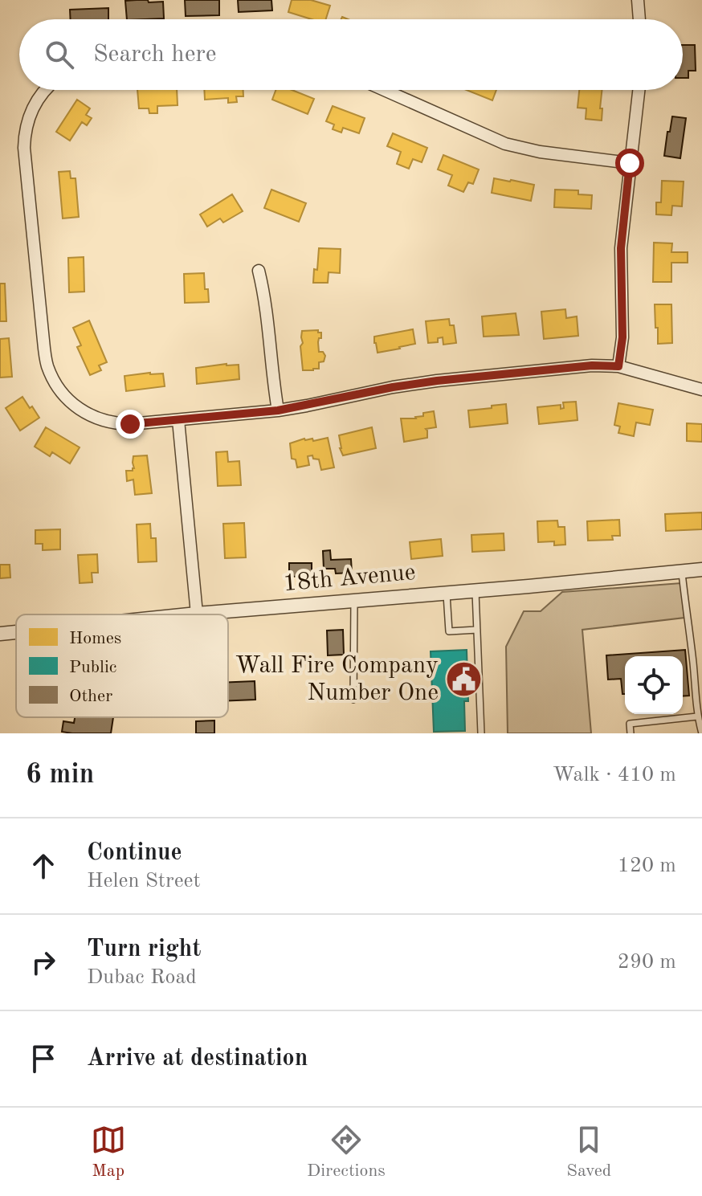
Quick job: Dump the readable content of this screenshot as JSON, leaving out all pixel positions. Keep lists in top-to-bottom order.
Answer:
{
  "streets": {
    "street": ["18th Avenue"]
  },
  "places": {
    "public building": ["Wall Fire Company Number One"]
  },
  "legend": ["Homes", "Public", "Other"],
  "page": {
    "search": "Search here",
    "heading": ["6 min", "Walk · 410 m"],
    "list": [
      ["Continue", "Helen Street", "120 m"],
      ["Turn right", "Dubac Road", "290 m"],
      "Arrive at destination"
    ],
    "nav": ["Map", "Directions", "Saved"]
  }
}
